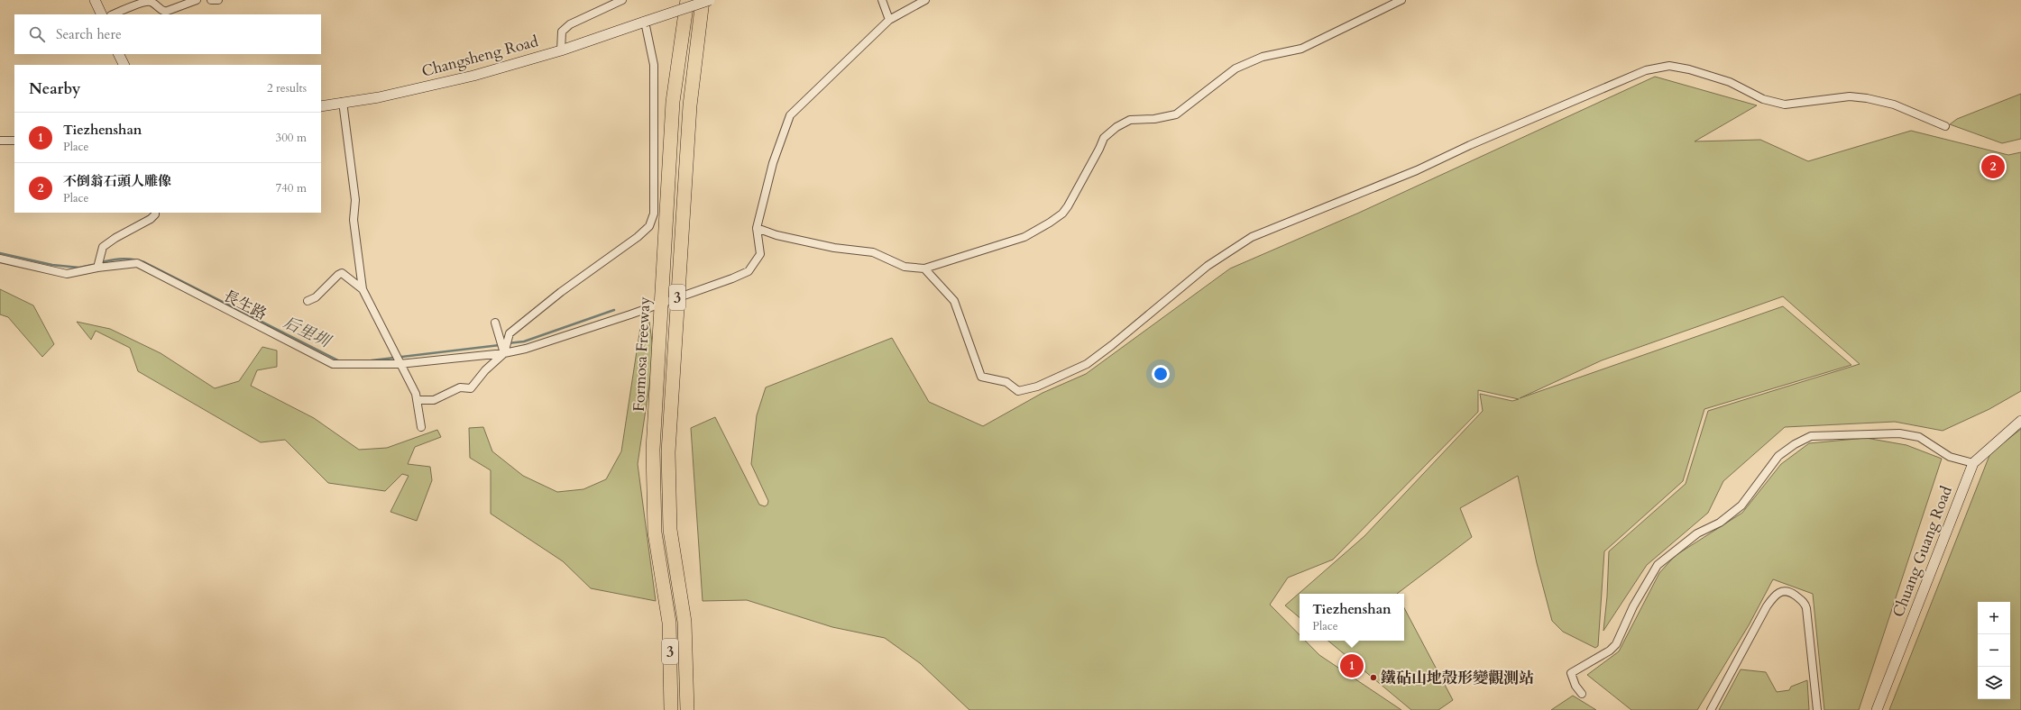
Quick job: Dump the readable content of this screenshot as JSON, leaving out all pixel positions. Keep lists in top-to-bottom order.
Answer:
{
  "streets": {
    "highway": ["3", "Formosa Freeway"],
    "street": ["Changsheng Road", "長生路", "Chuang Guang Road"]
  },
  "water": ["后里圳"],
  "places": ["鐵砧山地殼形變觀測站"],
  "page": {
    "search": "Search here",
    "heading": ["Nearby", "2 results"],
    "list": [
      {
        "mark": "1",
        "name": "Tiezhenshan",
        "note": "Place",
        "value": "300 m"
      },
      {
        "mark": "2",
        "name": "不倒翁石頭人雕像",
        "note": "Place",
        "value": "740 m"
      }
    ],
    "pins": ["2", "1"],
    "popup": ["Tiezhenshan", "Place"],
    "map_buttons": ["+", "−"]
  }
}
